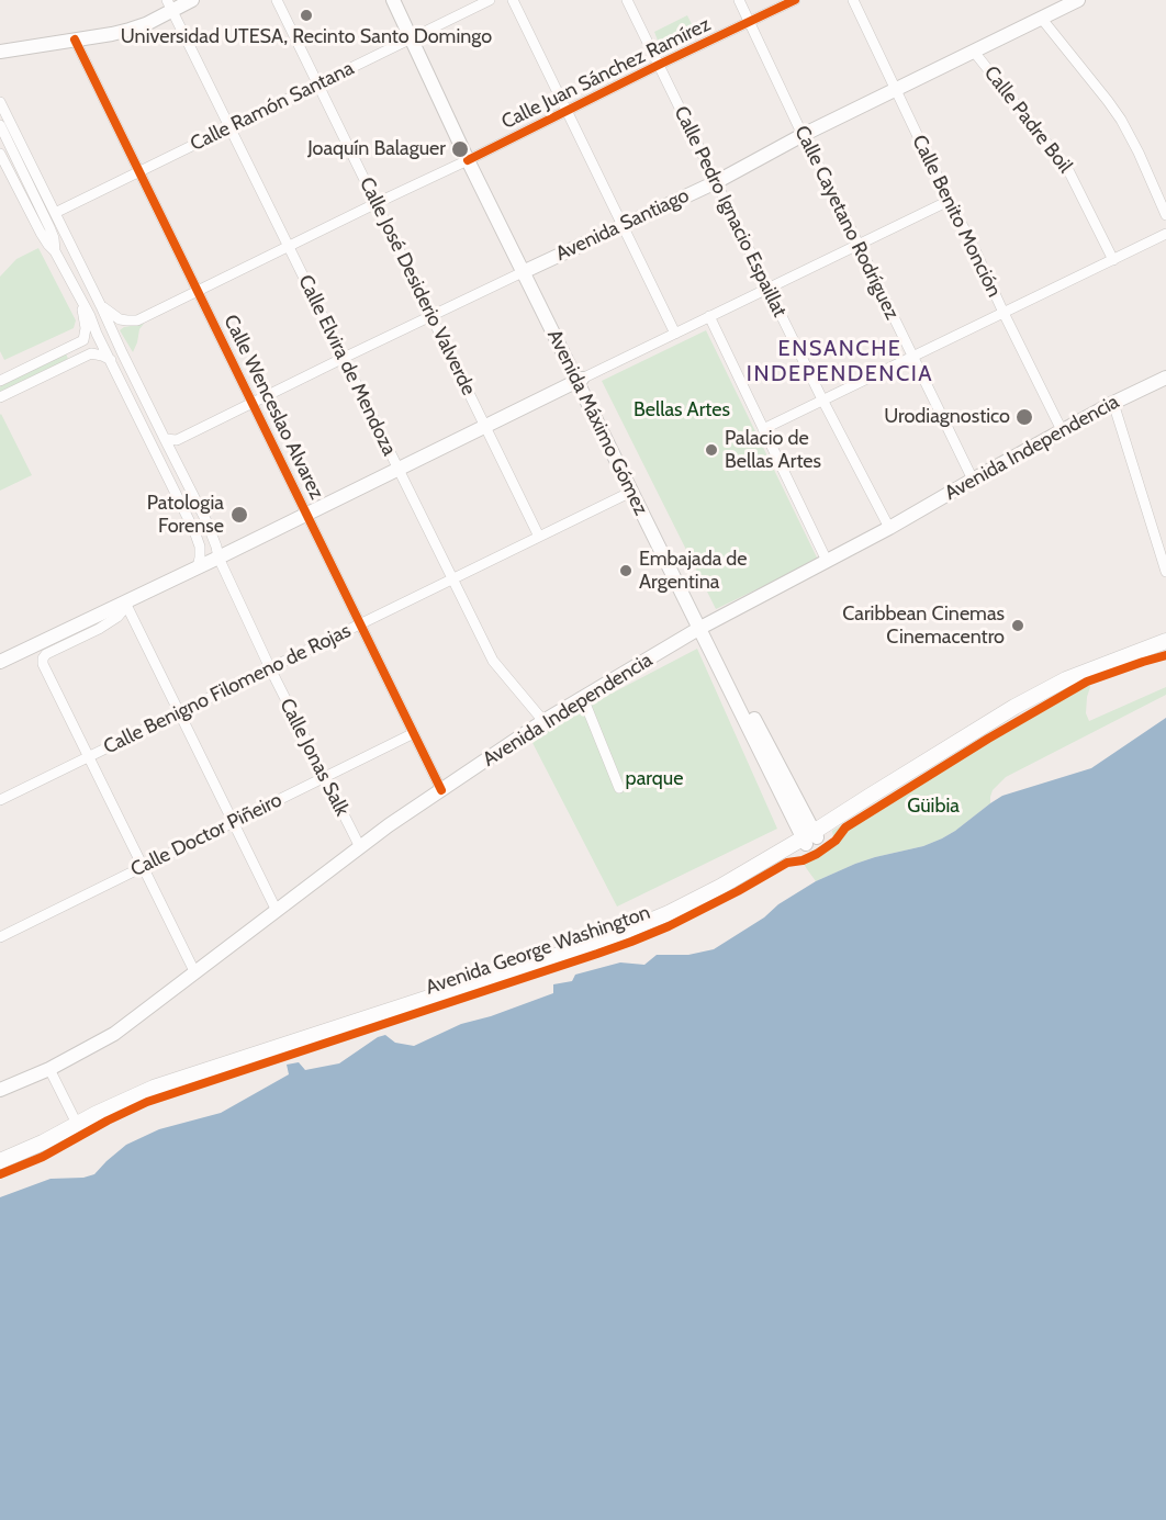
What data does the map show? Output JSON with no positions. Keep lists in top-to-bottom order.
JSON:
{
  "streets": {
    "highway": ["Avenida George Washington"],
    "main road": ["Avenida Santiago", "Avenida Máximo Gómez", "Avenida Independencia"],
    "street": [
      "Calle Juan Sánchez Ramírez",
      "Calle Ramón Santana",
      "Calle Padre Boil",
      "Calle Pedro Ignacio Espaillat",
      "Calle Benito Monción",
      "Calle Cayetano Rodríguez",
      "Calle José Desiderio Valverde",
      "Calle Elvira de Mendoza",
      "Calle Wenceslao Alvarez",
      "Calle Benigno Filomeno de Rojas",
      "Calle Jonas Salk",
      "Calle Doctor Piñeiro"
    ]
  },
  "crossings": [
    ["Calle Juan Sánchez Ramírez", "Calle Pedro Ignacio Espaillat"],
    ["Calle Juan Sánchez Ramírez", "Calle Cayetano Rodríguez"],
    ["Calle Juan Sánchez Ramírez", "Calle José Desiderio Valverde"],
    ["Calle Juan Sánchez Ramírez", "Calle Elvira de Mendoza"],
    ["Calle Juan Sánchez Ramírez", "Calle Wenceslao Alvarez"],
    ["Calle Juan Sánchez Ramírez", "Avenida Máximo Gómez"],
    ["Calle Ramón Santana", "Calle José Desiderio Valverde"],
    ["Calle Ramón Santana", "Calle Elvira de Mendoza"],
    ["Calle Ramón Santana", "Calle Wenceslao Alvarez"],
    ["Calle Ramón Santana", "Avenida Máximo Gómez"],
    ["Calle Padre Boil", "Avenida Santiago"],
    ["Calle Pedro Ignacio Espaillat", "Avenida Santiago"],
    ["Calle Pedro Ignacio Espaillat", "Avenida Independencia"],
    ["Calle Benito Monción", "Avenida Santiago"],
    ["Calle Benito Monción", "Avenida Independencia"],
    ["Calle Cayetano Rodríguez", "Avenida Santiago"],
    ["Calle Cayetano Rodríguez", "Avenida Independencia"],
    ["Avenida Santiago", "Calle José Desiderio Valverde"],
    ["Avenida Santiago", "Calle Elvira de Mendoza"],
    ["Avenida Santiago", "Calle Wenceslao Alvarez"],
    ["Avenida Santiago", "Avenida Máximo Gómez"],
    ["Avenida Santiago", "Calle Jonas Salk"],
    ["Calle José Desiderio Valverde", "Calle Benigno Filomeno de Rojas"],
    ["Calle Elvira de Mendoza", "Avenida Independencia"],
    ["Calle Elvira de Mendoza", "Calle Benigno Filomeno de Rojas"],
    ["Calle Wenceslao Alvarez", "Avenida Independencia"],
    ["Calle Wenceslao Alvarez", "Calle Benigno Filomeno de Rojas"],
    ["Calle Wenceslao Alvarez", "Calle Doctor Piñeiro"],
    ["Avenida Máximo Gómez", "Avenida Independencia"],
    ["Avenida Máximo Gómez", "Calle Benigno Filomeno de Rojas"],
    ["Avenida Máximo Gómez", "Avenida George Washington"],
    ["Avenida Independencia", "Calle Jonas Salk"],
    ["Calle Benigno Filomeno de Rojas", "Calle Jonas Salk"],
    ["Calle Jonas Salk", "Calle Doctor Piñeiro"]
  ],
  "districts": ["ENSANCHE INDEPENDENCIA"],
  "parks": ["Bellas Artes", "parque", "Güibia"],
  "places": [
    "Universidad UTESA, Recinto Santo Domingo",
    "Joaquín Balaguer",
    "Urodiagnostico",
    "Palacio de Bellas Artes",
    "Patologia Forense",
    "Embajada de Argentina",
    "Caribbean Cinemas Cinemacentro"
  ]
}
